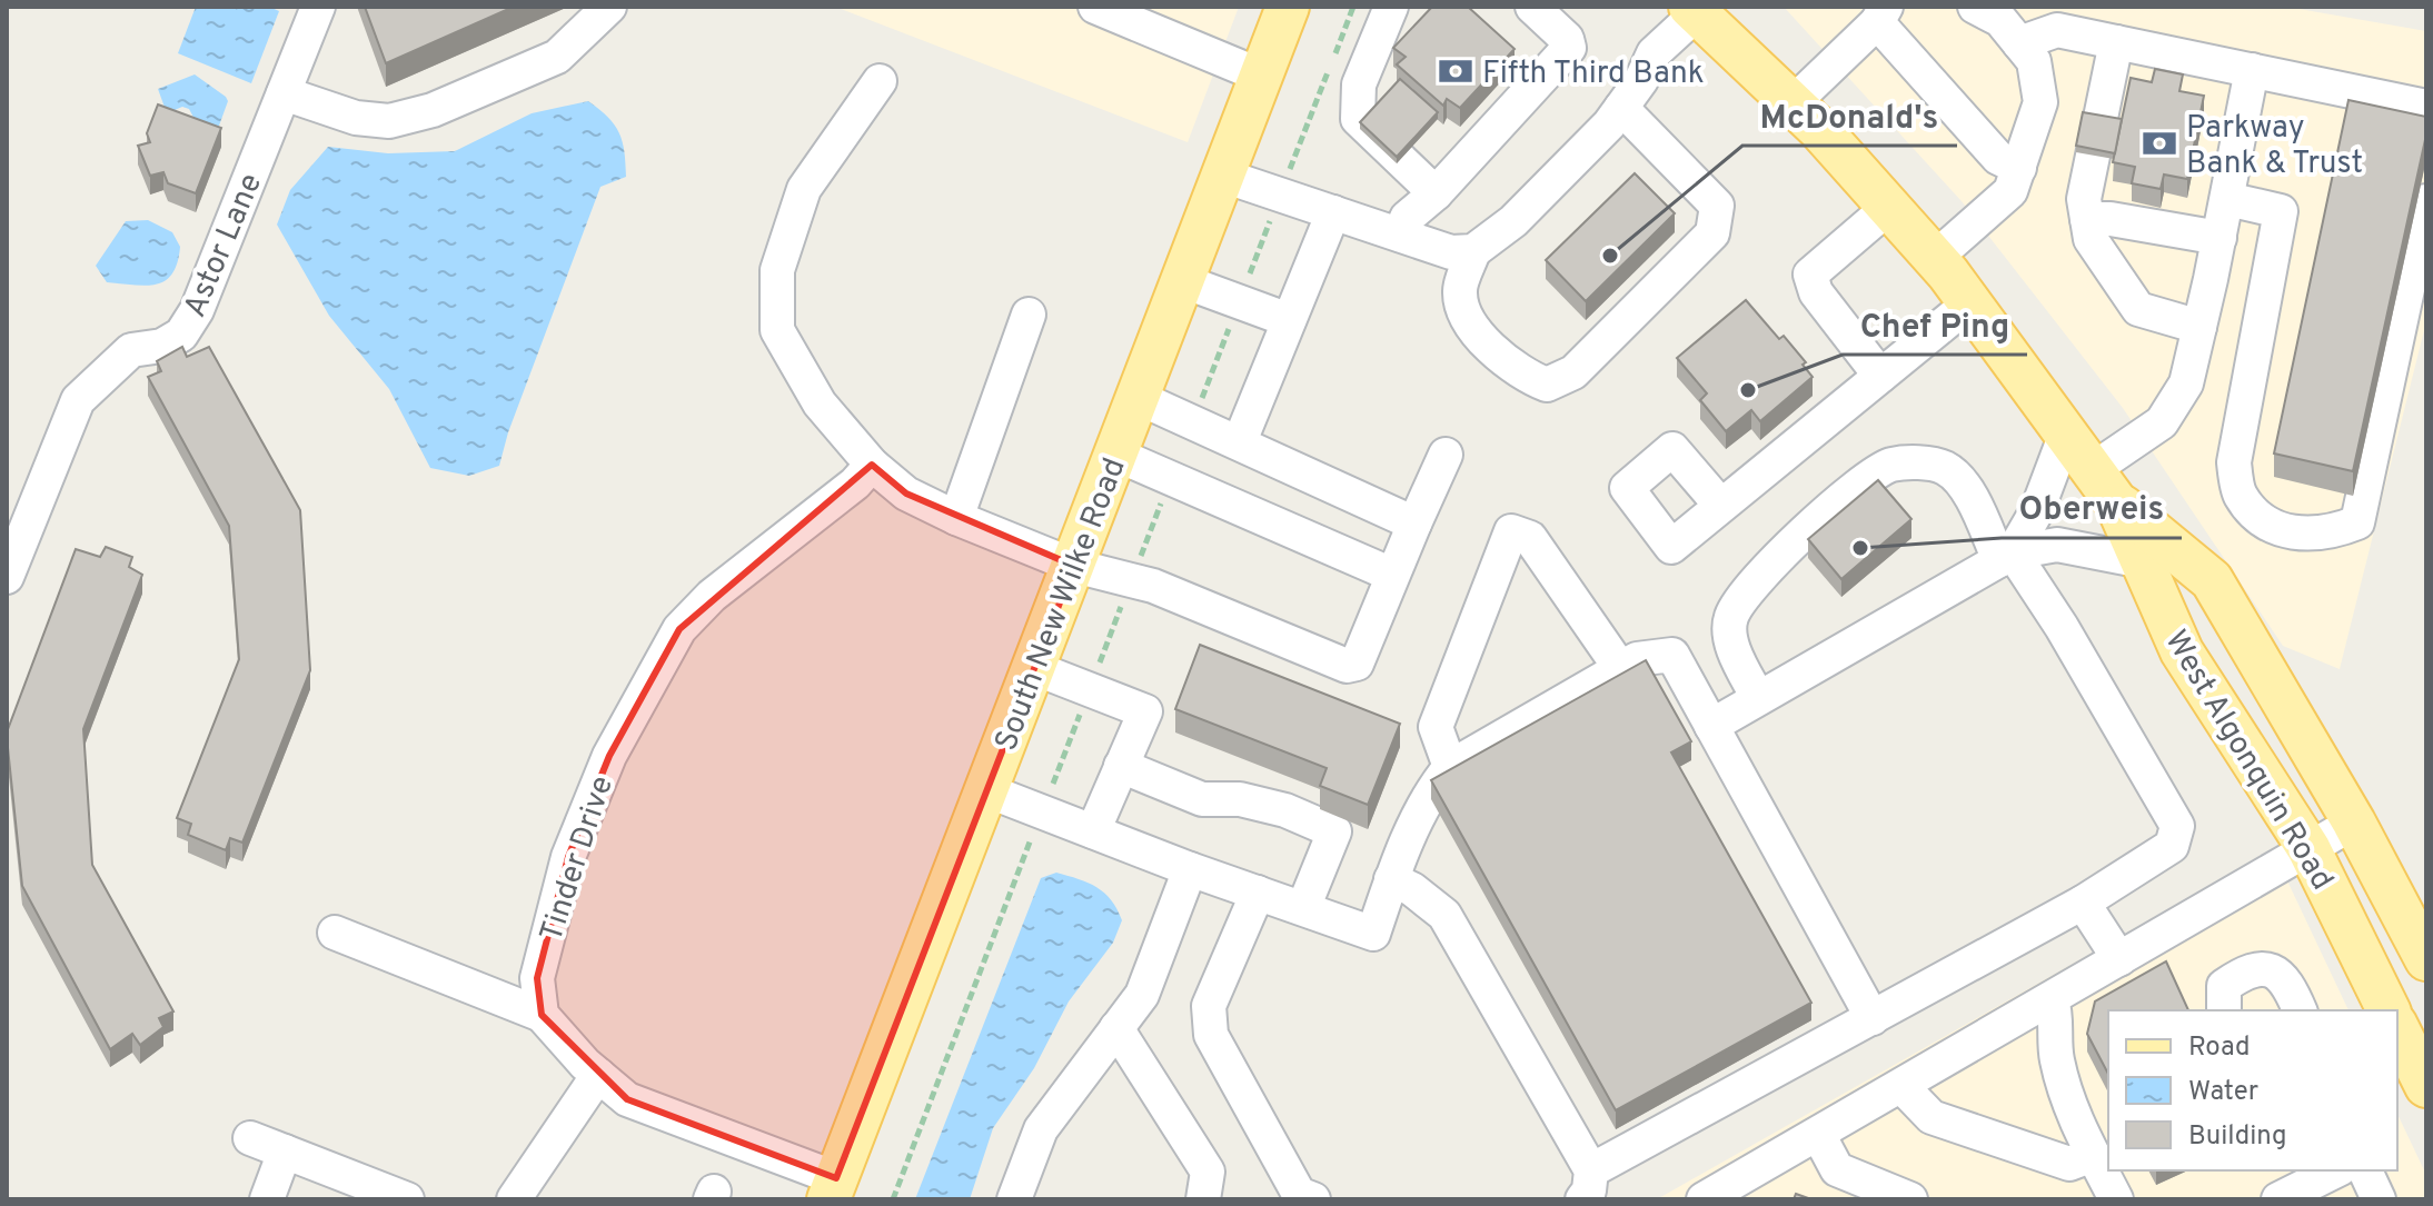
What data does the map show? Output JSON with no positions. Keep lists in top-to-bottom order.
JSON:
{
  "streets": {
    "main road": ["South New Wilke Road", "West Algonquin Road"],
    "street": ["Astor Lane", "Tinder Drive"]
  },
  "places": {
    "bank": ["Fifth Third Bank", "Parkway Bank & Trust"],
    "other": ["McDonald's", "Chef Ping", "Oberweis"]
  },
  "legend": ["Road", "Water", "Building"]
}
